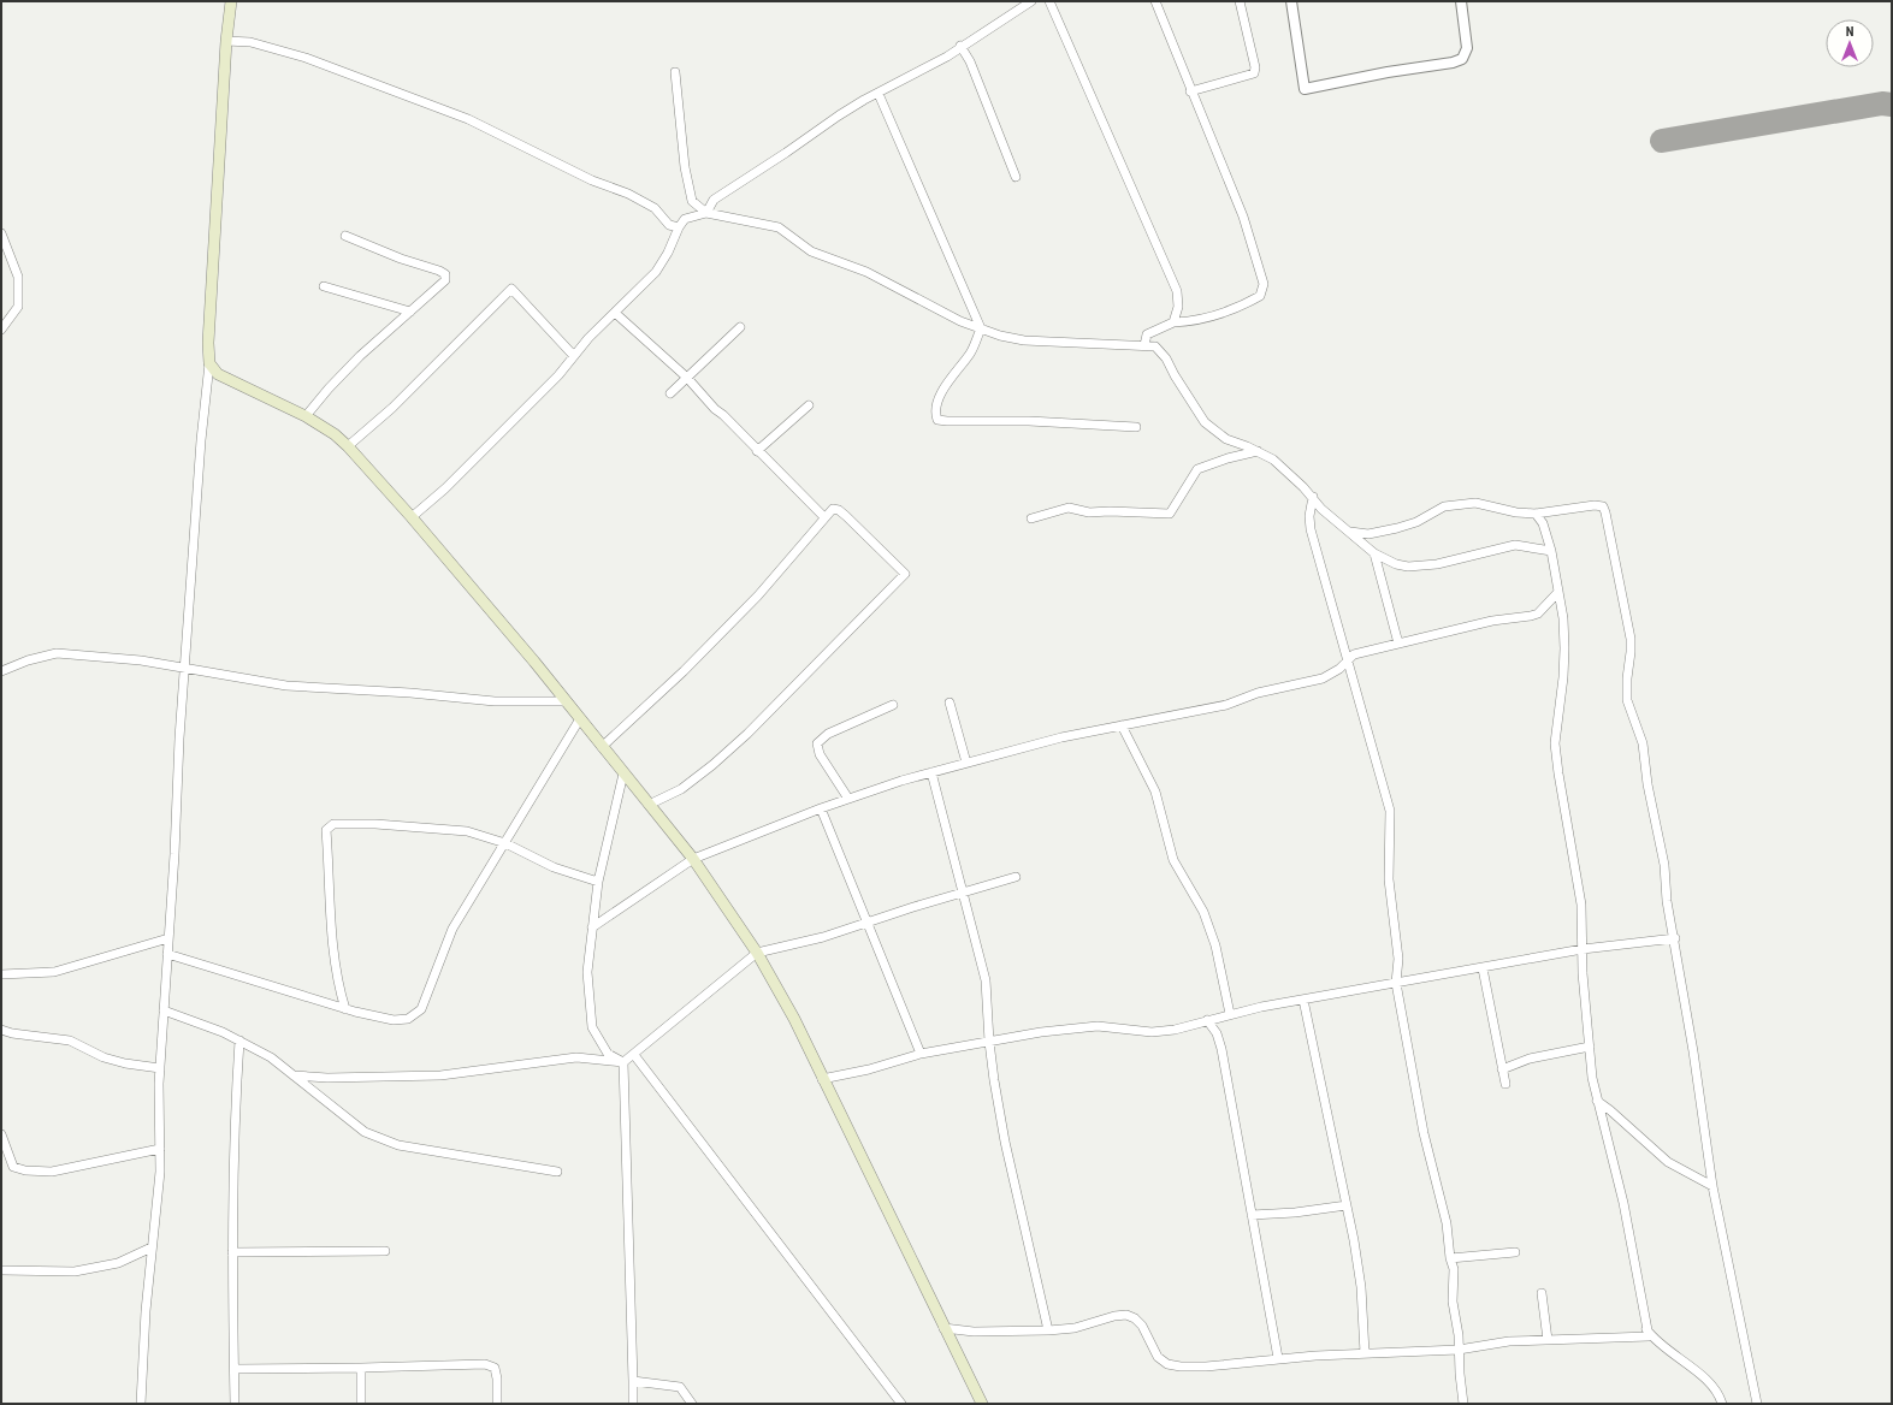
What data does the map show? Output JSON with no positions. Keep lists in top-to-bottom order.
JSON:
{
  "north": "top"
}
